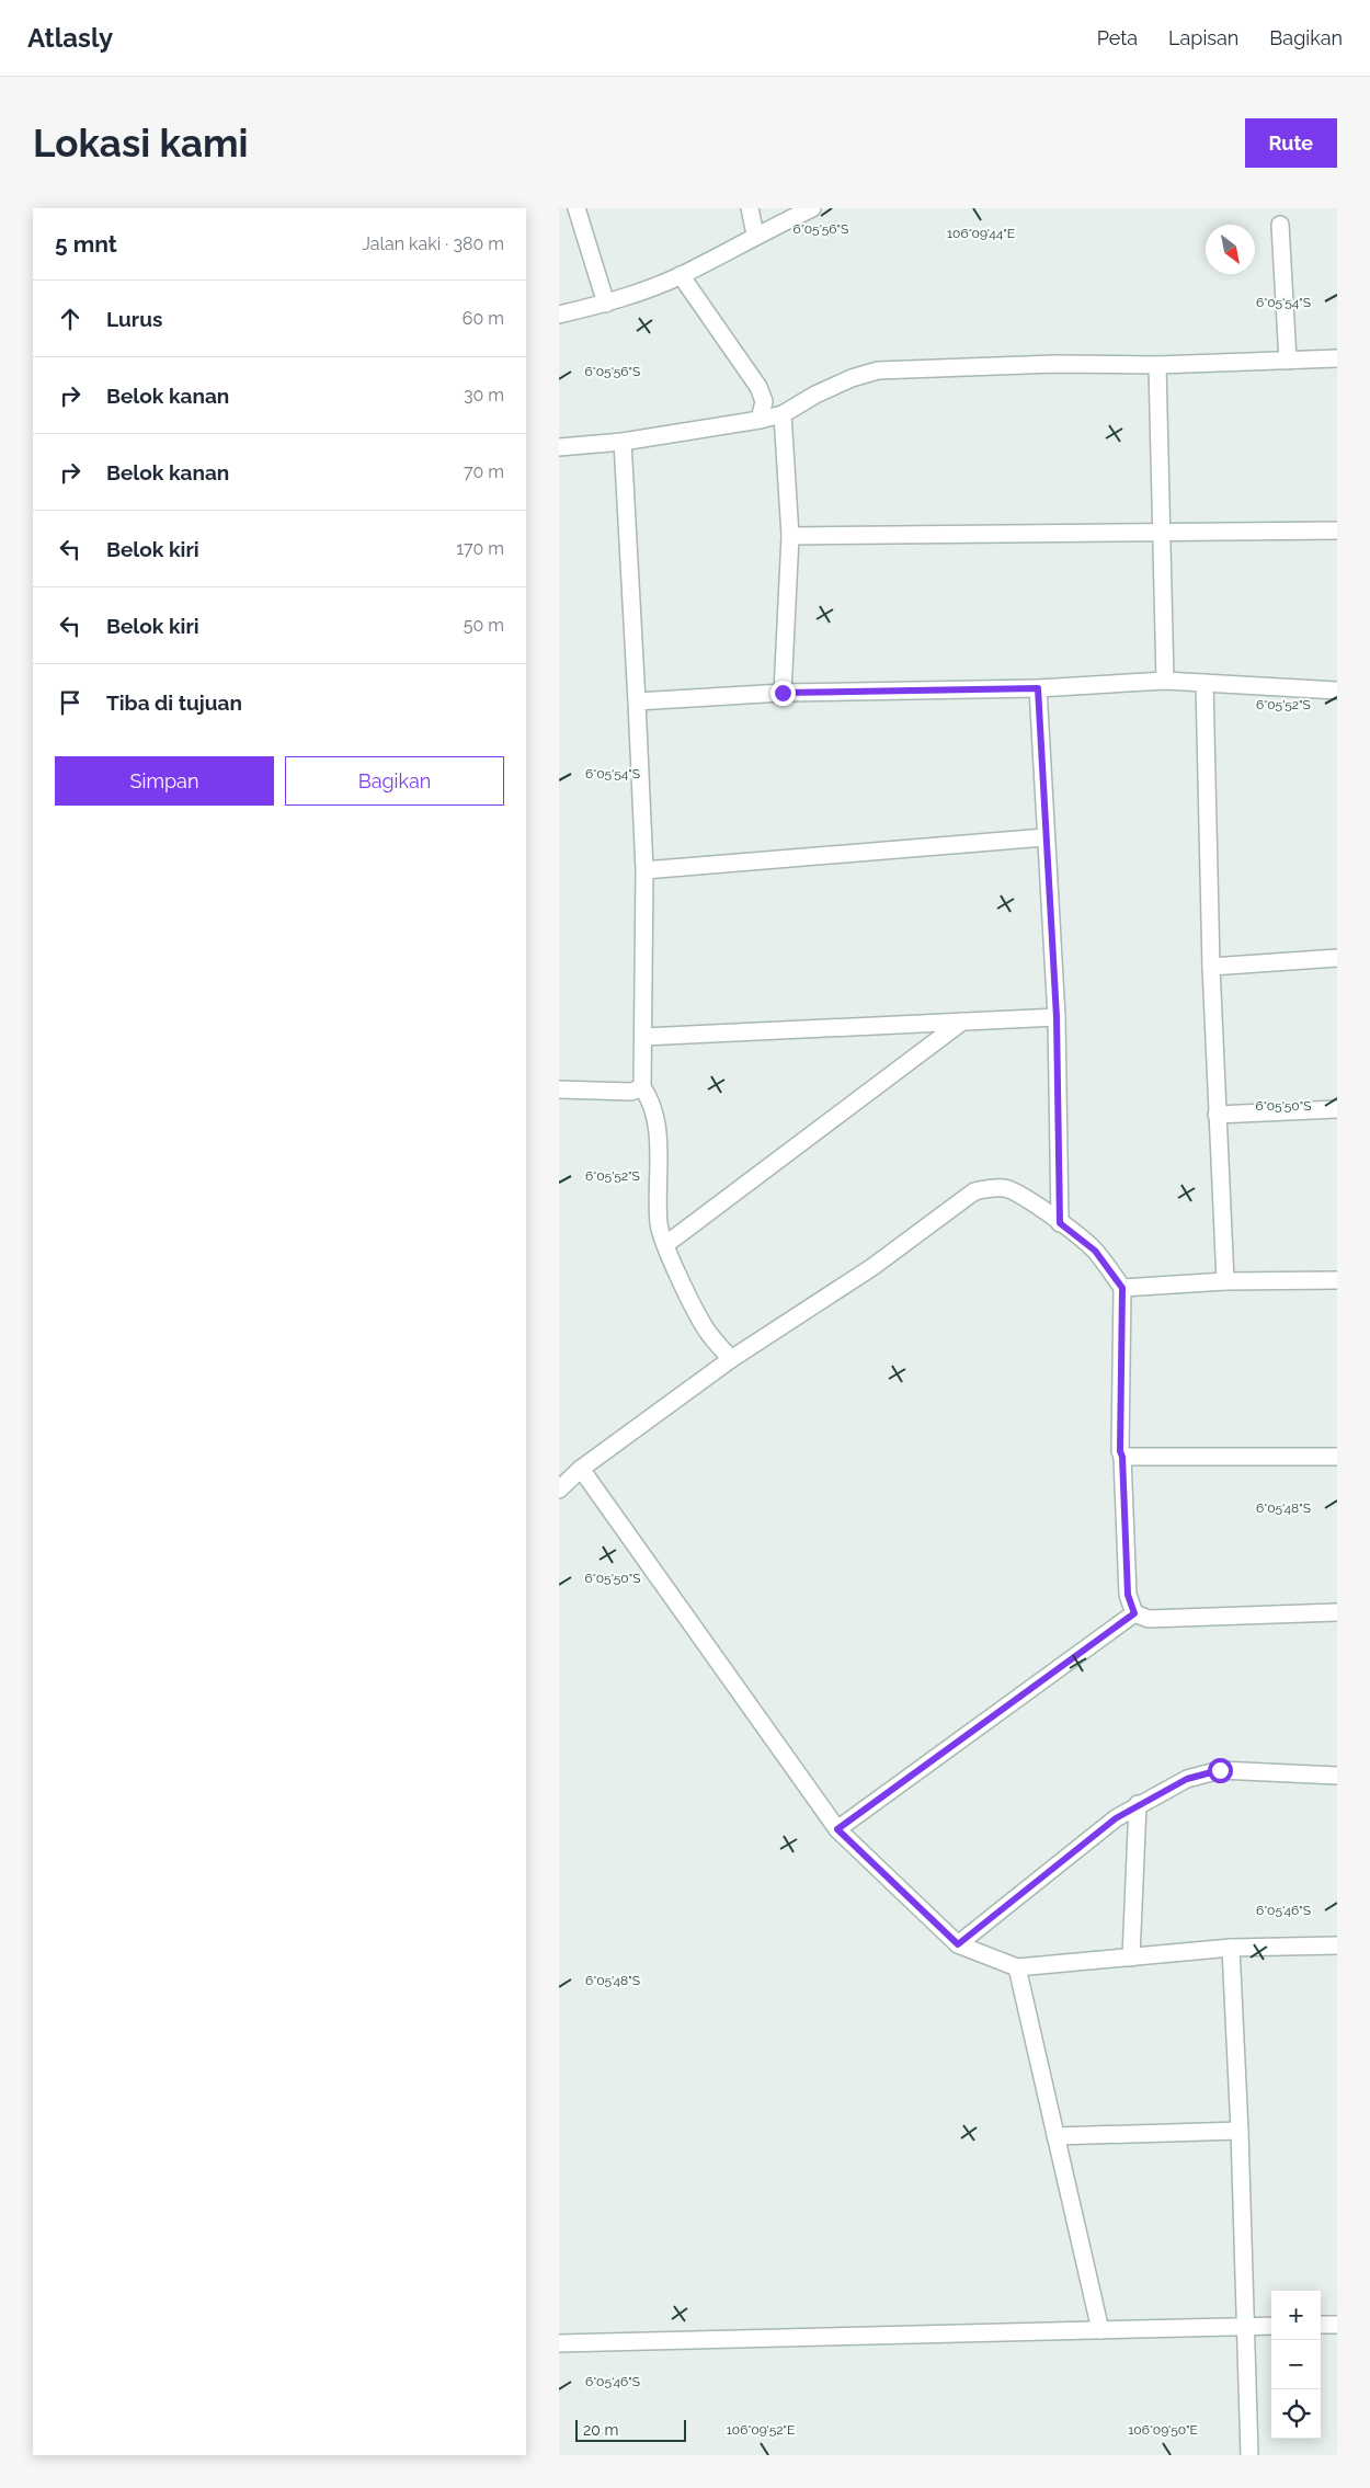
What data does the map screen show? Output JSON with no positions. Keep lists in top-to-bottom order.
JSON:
{
  "scale_bar": "20 m",
  "north": "bottom right",
  "page": {
    "header": "Atlasly",
    "nav": ["Peta", "Lapisan", "Bagikan"],
    "buttons": [
      "Rute",
      ["Simpan", "Bagikan"]
    ],
    "title": "Lokasi kami",
    "heading": ["5 mnt", "Jalan kaki · 380 m"],
    "list": [
      ["Lurus", "60 m"],
      ["Belok kanan", "30 m"],
      ["Belok kanan", "70 m"],
      ["Belok kiri", "170 m"],
      ["Belok kiri", "50 m"],
      "Tiba di tujuan"
    ],
    "map_buttons": ["+", "−"],
    "scale": "20 m"
  },
  "coordinates": [
    "6°05'56\"S",
    "106°09'44\"E",
    "6°05'54\"S",
    "6°05'52\"S",
    "6°05'50\"S",
    "6°05'48\"S",
    "6°05'46\"S",
    "106°09'52\"E",
    "106°09'50\"E"
  ]
}
